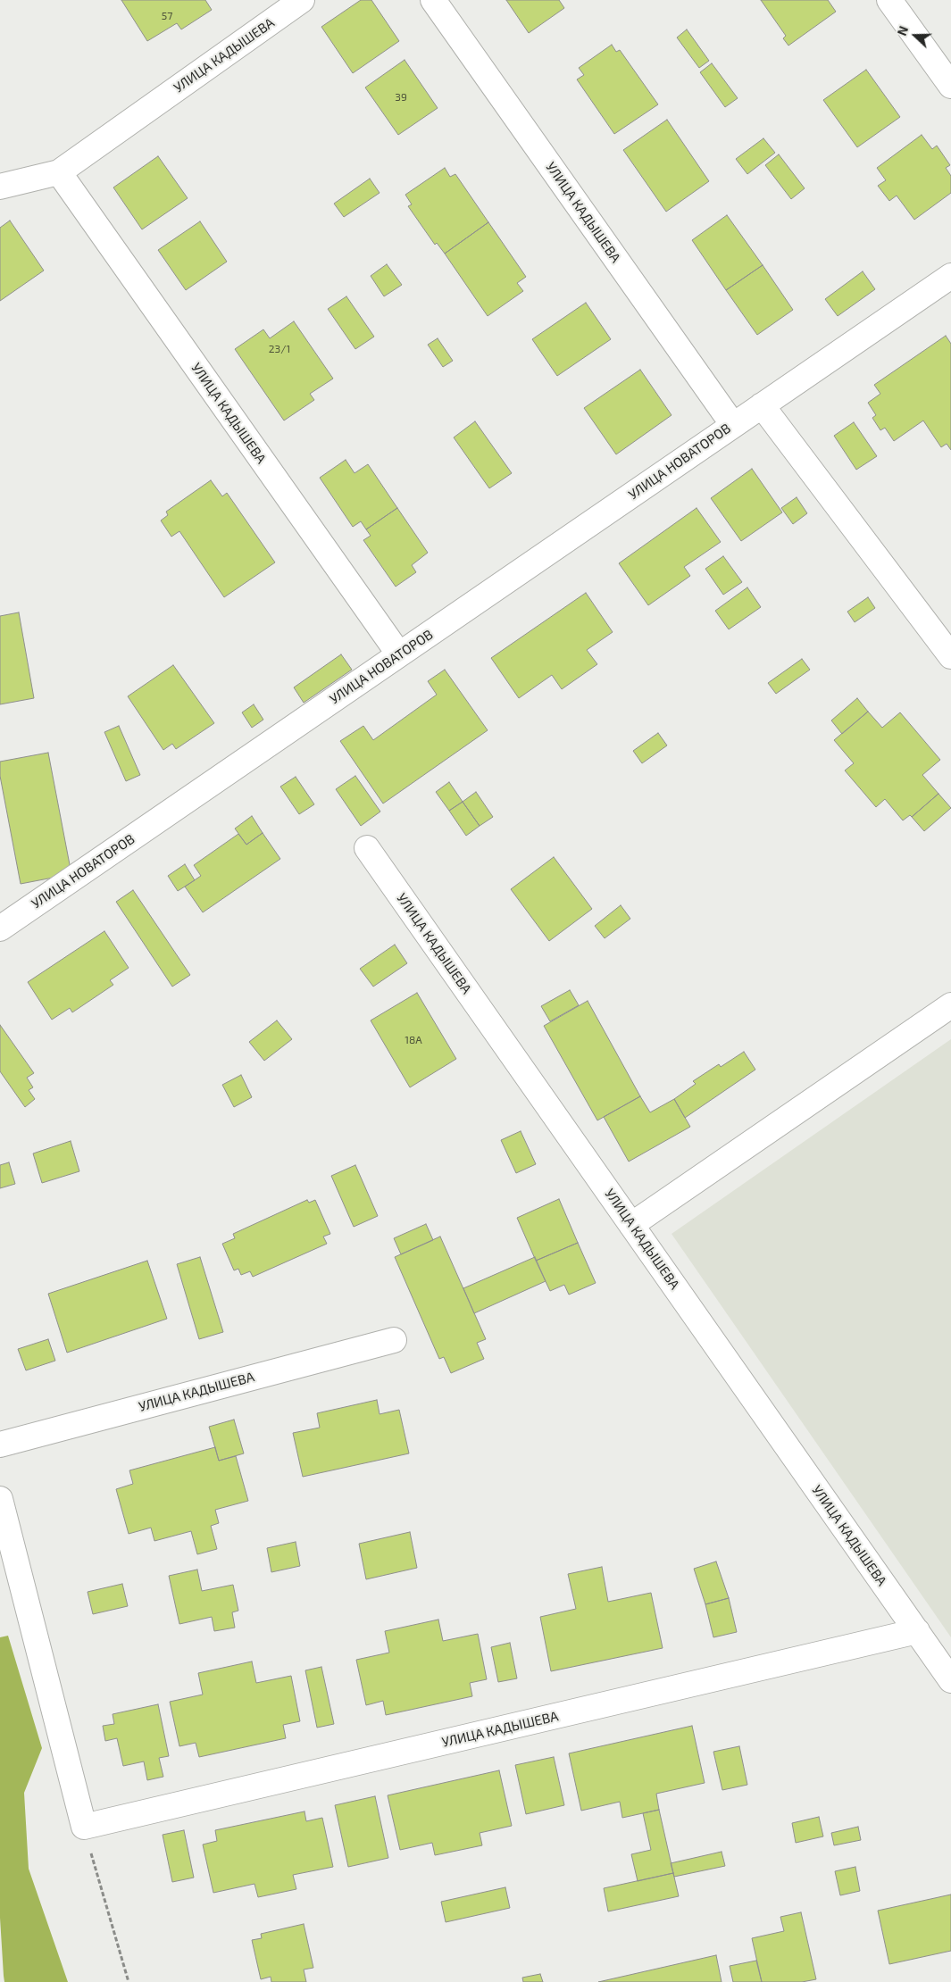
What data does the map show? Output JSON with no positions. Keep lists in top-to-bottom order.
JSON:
{
  "streets": {
    "street": ["УЛИЦА КАДЫШЕВА", "УЛИЦА НОВАТОРОВ"]
  },
  "crossings": [
    ["УЛИЦА КАДЫШЕВА", "УЛИЦА НОВАТОРОВ"]
  ],
  "house_numbers": [
    "57",
    "39",
    "23/1",
    "18А"
  ],
  "north": "left"
}
